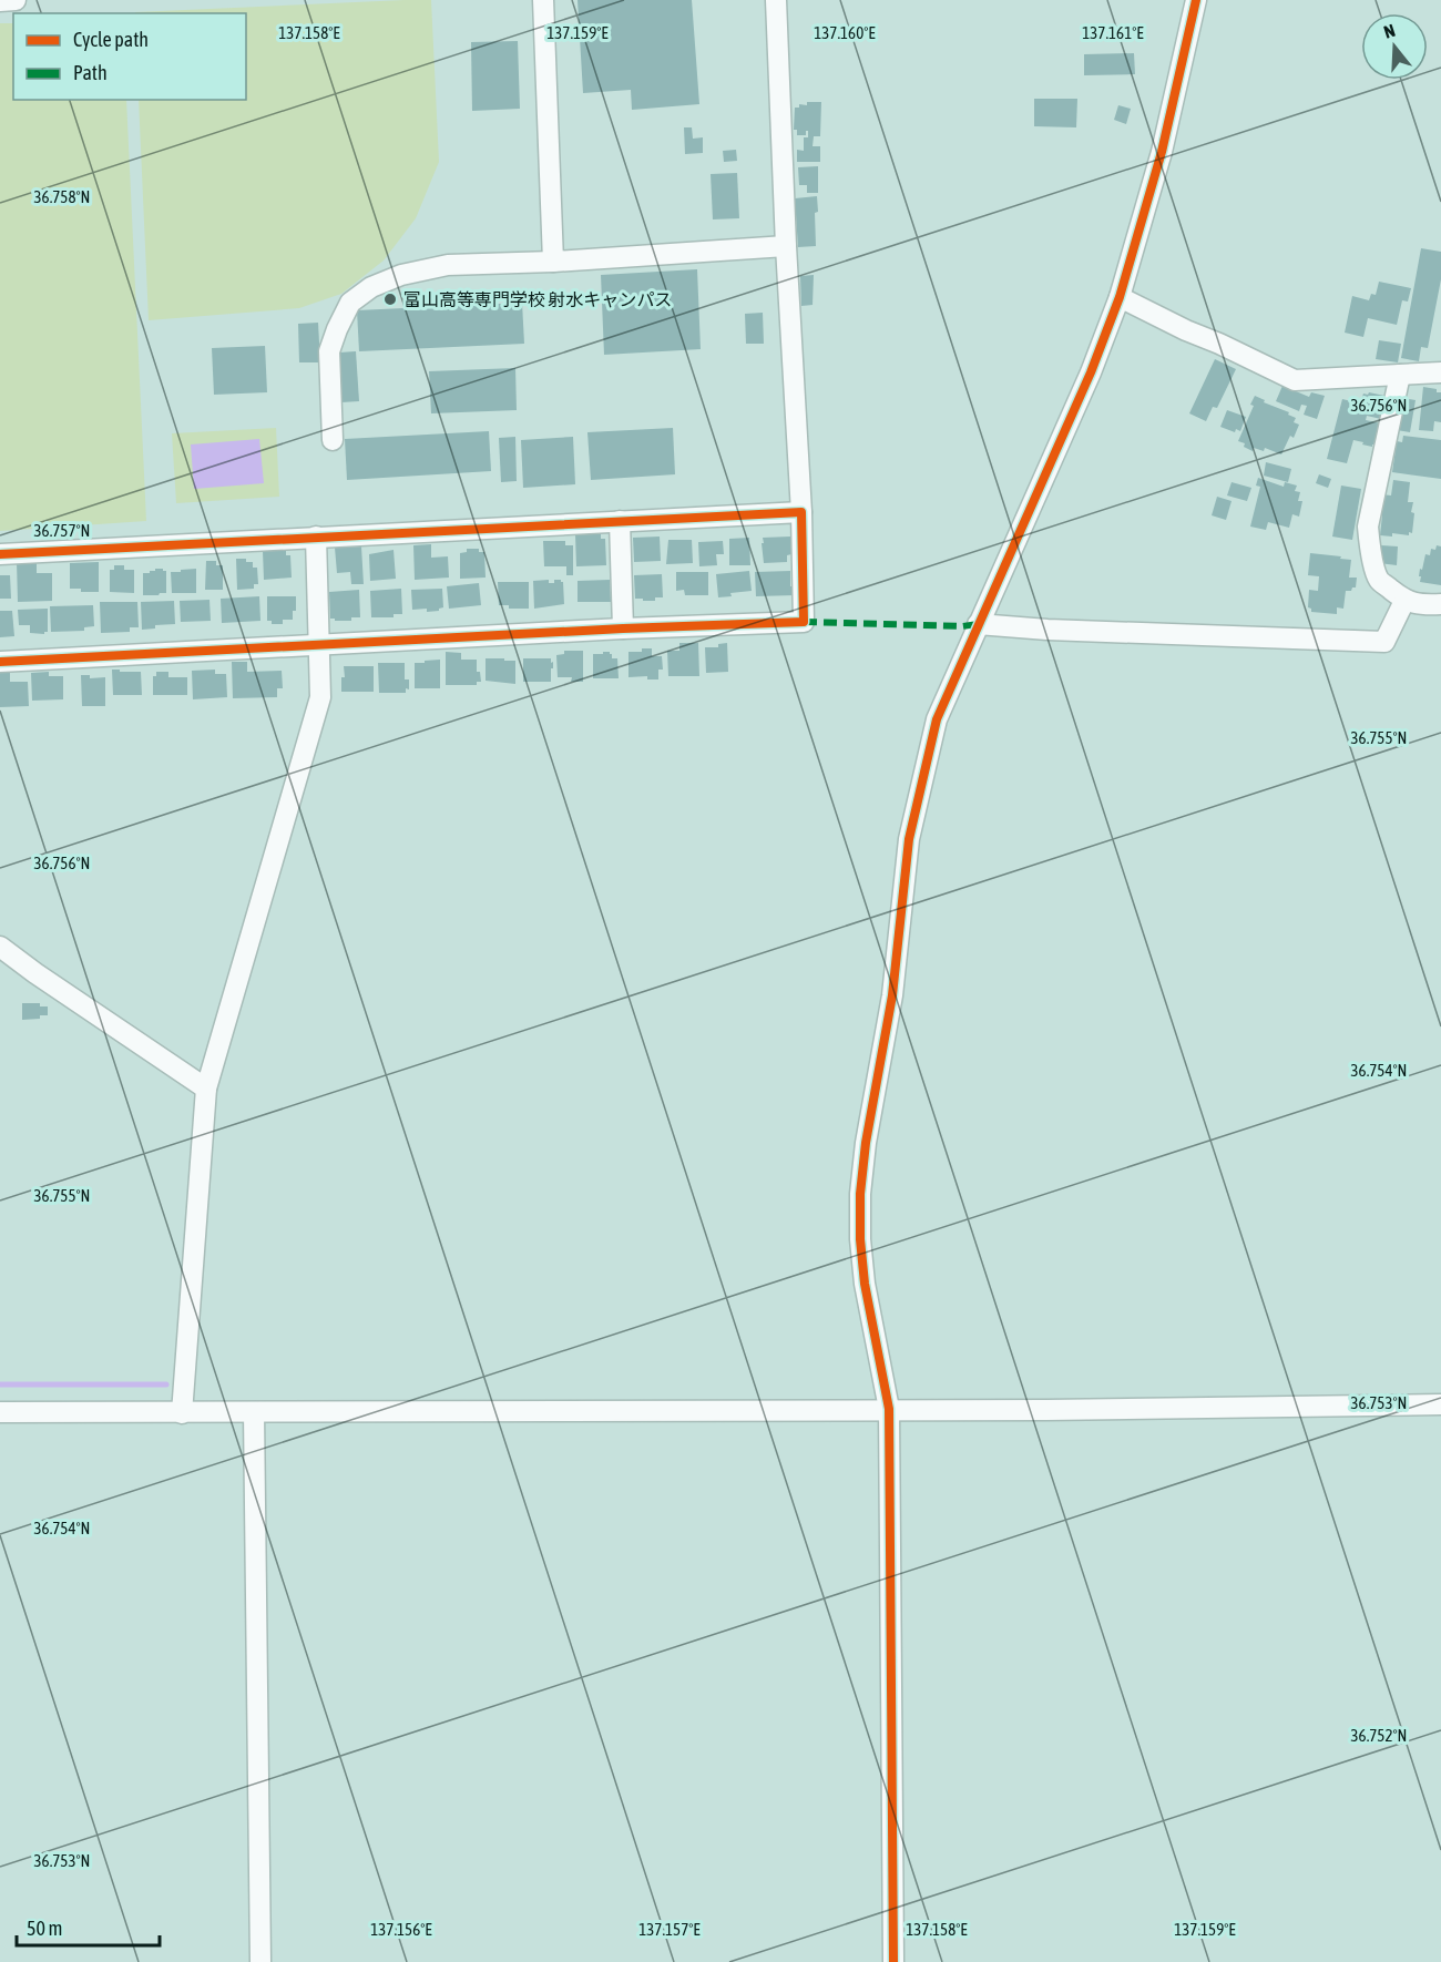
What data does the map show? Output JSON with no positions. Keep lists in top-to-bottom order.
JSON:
{
  "places": ["富山高等専門学校 射水キャンパス"],
  "legend": ["Cycle path", "Path"],
  "scale_bar": "50 m",
  "north": "top",
  "coordinates": [
    "137.158°E",
    "137.159°E",
    "137.160°E",
    "137.161°E",
    "36.758°N",
    "36.756°N",
    "36.757°N",
    "36.755°N",
    "36.754°N",
    "36.753°N",
    "36.752°N",
    "137.156°E",
    "137.157°E"
  ]
}
